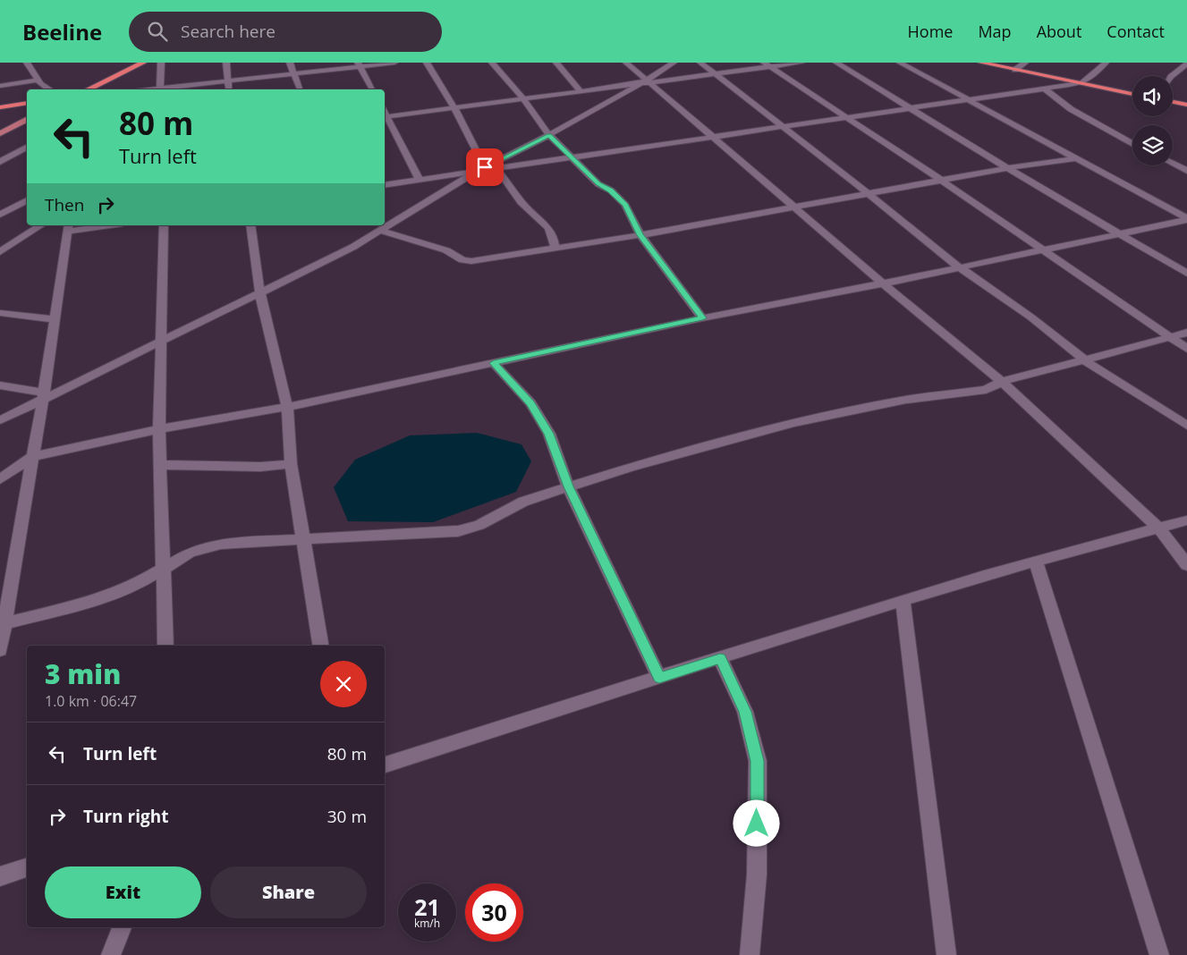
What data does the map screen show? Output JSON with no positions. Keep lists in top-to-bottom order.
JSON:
{
  "page": {
    "header": "Beeline",
    "search": "Search here",
    "nav": [
      "Home",
      "Map",
      "About",
      "Contact"
    ],
    "turn": ["80 m", "Turn left"],
    "then": "Then",
    "heading": ["3 min", "1.0 km · 06:47"],
    "list": [
      {
        "name": "Turn left",
        "value": "80 m"
      },
      {
        "name": "Turn right",
        "value": "30 m"
      }
    ],
    "buttons": ["Exit", "Share"],
    "speed": "21 km/h",
    "limit": "30"
  }
}
